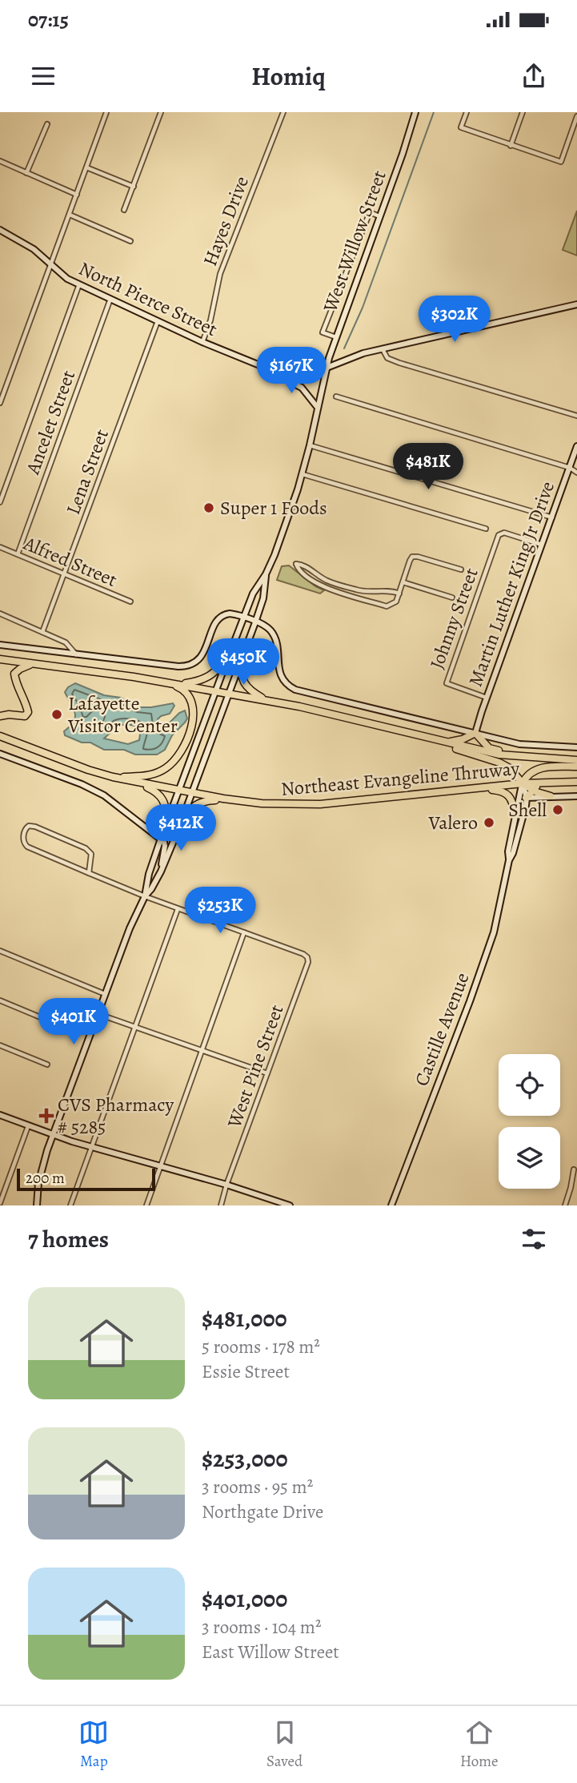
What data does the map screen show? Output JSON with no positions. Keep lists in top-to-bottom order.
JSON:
{
  "streets": {
    "highway": ["Northeast Evangeline Thruway"],
    "street": [
      "Hayes Drive",
      "West Willow Street",
      "North Pierce Street",
      "Ancelet Street",
      "Lena Street",
      "Alfred Street",
      "Martin Luther King Jr Drive",
      "Johnny Street",
      "Castille Avenue",
      "West Pine Street"
    ]
  },
  "crossings": [
    ["Hayes Drive", "North Pierce Street"],
    ["West Willow Street", "North Pierce Street"],
    ["West Willow Street", "Northeast Evangeline Thruway"],
    ["North Pierce Street", "Ancelet Street"],
    ["North Pierce Street", "Lena Street"],
    ["Ancelet Street", "Alfred Street"],
    ["Lena Street", "Alfred Street"],
    ["Martin Luther King Jr Drive", "Johnny Street"],
    ["Northeast Evangeline Thruway", "Castille Avenue"]
  ],
  "places": {
    "other": [
      "Super 1 Foods",
      "Lafayette Visitor Center",
      "Shell",
      "Valero"
    ],
    "health": ["CVS Pharmacy # 5285"]
  },
  "scale_bar": "200 m",
  "page": {
    "status": "07:15",
    "header": "Homiq",
    "price": [
      "$302K",
      "$167K",
      "$481K",
      "$450K",
      "$412K",
      "$253K",
      "$401K"
    ],
    "scale": "200 m",
    "heading": "7 homes",
    "list": [
      {
        "name": "$481,000",
        "note": "5 rooms · 178 m² · Essie Street"
      },
      {
        "name": "$253,000",
        "note": "3 rooms · 95 m² · Northgate Drive"
      },
      {
        "name": "$401,000",
        "note": "3 rooms · 104 m² · East Willow Street"
      }
    ],
    "tabs": ["Map", "Saved", "Home"]
  }
}
